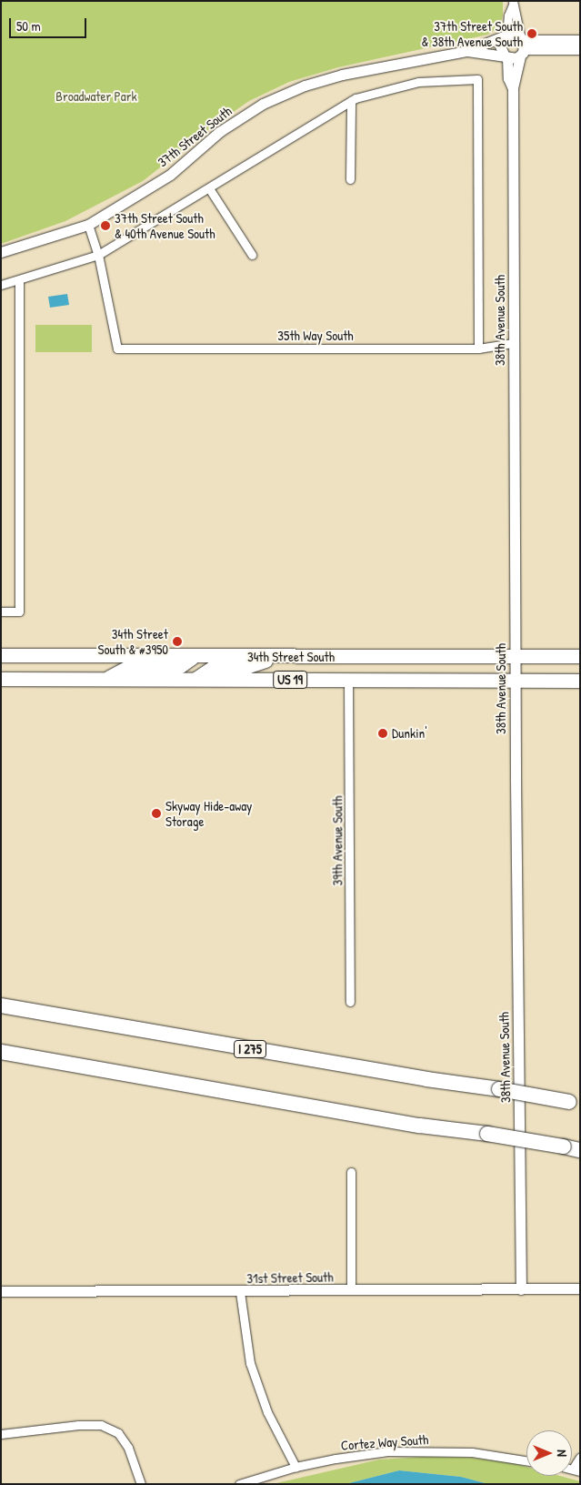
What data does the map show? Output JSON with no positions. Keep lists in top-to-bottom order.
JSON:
{
  "streets": {
    "highway": ["34th Street South", "US 19", "I 275"],
    "street": [
      "37th Street South",
      "38th Avenue South",
      "35th Way South",
      "39th Avenue South",
      "31st Street South",
      "Cortez Way South"
    ]
  },
  "crossings": [
    ["37th Street South", "38th Avenue South"],
    ["38th Avenue South", "35th Way South"],
    ["38th Avenue South", "34th Street South"],
    ["38th Avenue South", "31st Street South"],
    ["34th Street South", "39th Avenue South"]
  ],
  "parks": ["Broadwater Park"],
  "places": [
    "37th Street South & 38th Avenue South",
    "37th Street South & 40th Avenue South",
    "34th Street South & #3950",
    "Dunkin'",
    "Skyway Hide-away Storage"
  ],
  "scale_bar": "50 m",
  "north": "right"
}
